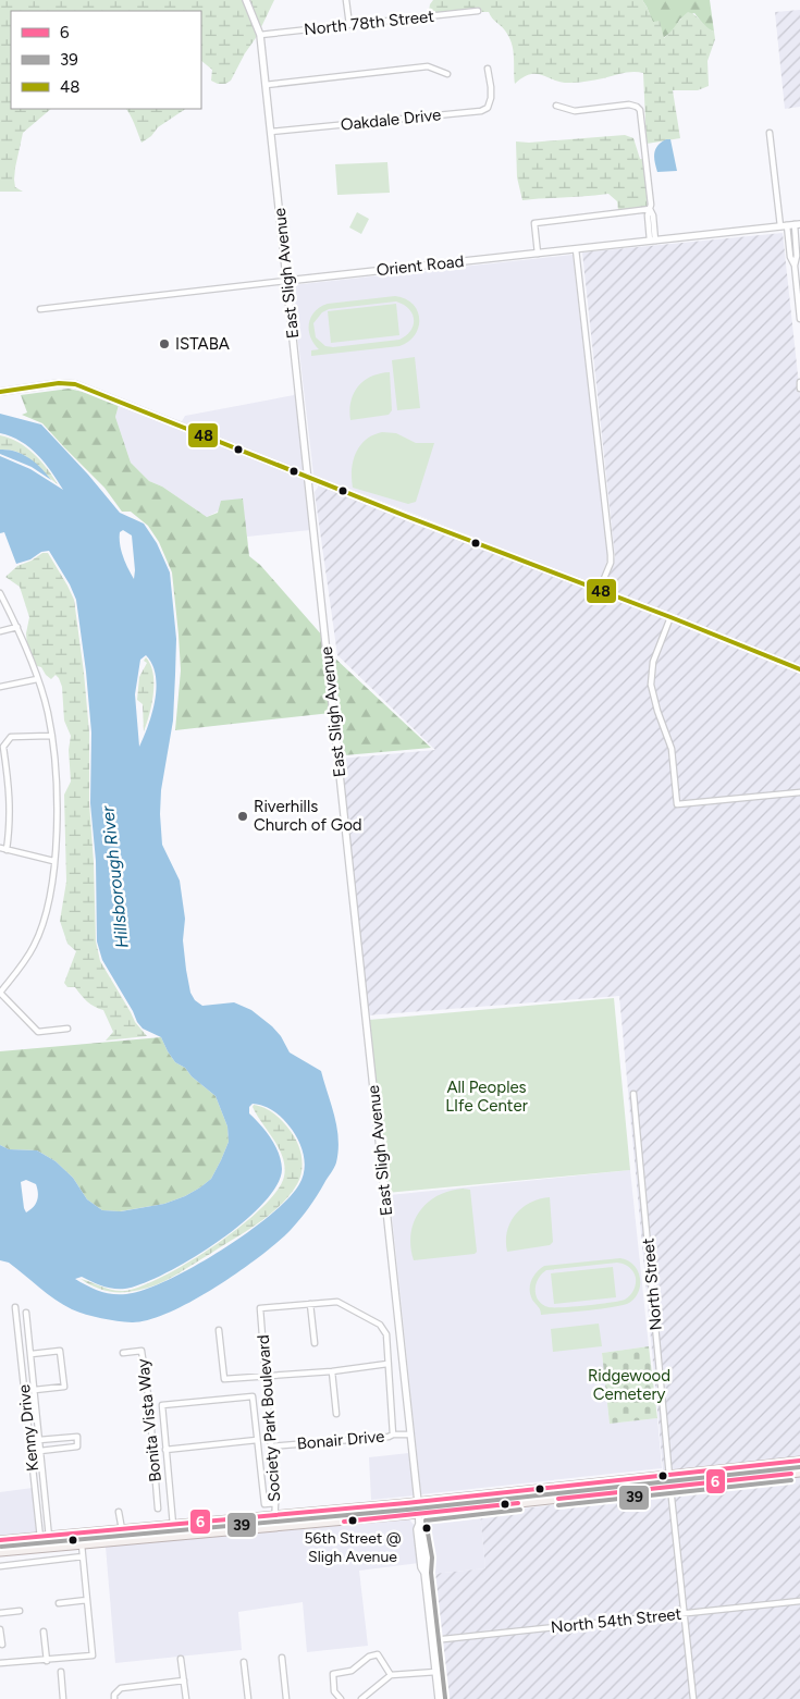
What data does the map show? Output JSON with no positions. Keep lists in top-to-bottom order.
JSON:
{
  "streets": {
    "street": [
      "North 78th Street",
      "Oakdale Drive",
      "Orient Road",
      "East Sligh Avenue",
      "North Street",
      "Society Park Boulevard",
      "Bonita Vista Way",
      "Kenny Drive",
      "Bonair Drive",
      "North 54th Street"
    ]
  },
  "crossings": [
    ["North 78th Street", "East Sligh Avenue"],
    ["Oakdale Drive", "East Sligh Avenue"],
    ["Orient Road", "East Sligh Avenue"],
    ["East Sligh Avenue", "Bonair Drive"],
    ["East Sligh Avenue", "North 54th Street"],
    ["North Street", "North 54th Street"],
    ["Society Park Boulevard", "Bonair Drive"]
  ],
  "water": ["Hillsborough River"],
  "parks": ["All Peoples LIfe Center", "Ridgewood Cemetery"],
  "places": ["ISTABA", "Riverhills Church of God", "56th Street @ Sligh Avenue"],
  "lines": ["transit line 48", "transit line 6", "transit line 39"],
  "legend": ["6", "39", "48"]
}
